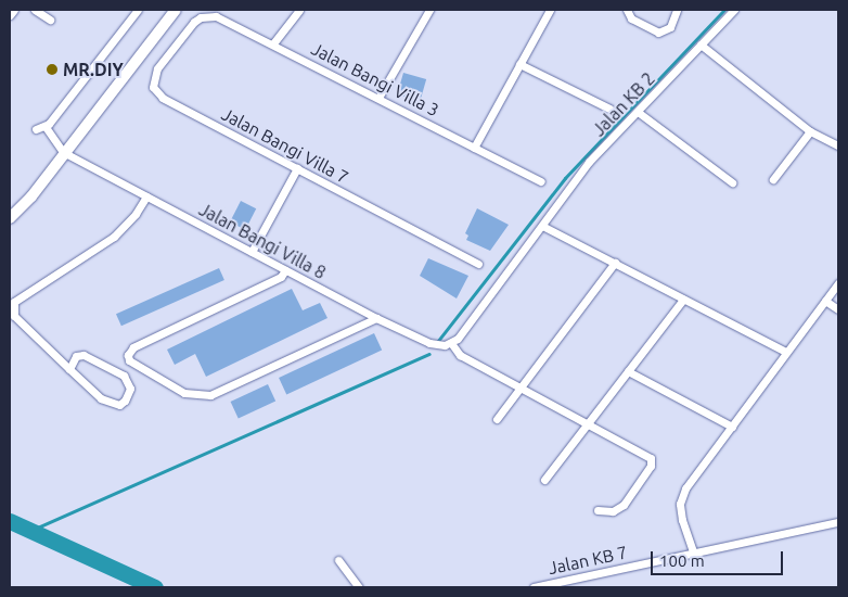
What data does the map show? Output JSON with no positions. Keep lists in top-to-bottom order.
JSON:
{
  "streets": {
    "street": [
      "Jalan Bangi Villa 3",
      "Jalan KB 2",
      "Jalan Bangi Villa 7",
      "Jalan Bangi Villa 8",
      "Jalan KB 7"
    ]
  },
  "crossings": [
    ["Jalan Bangi Villa 3", "Jalan Bangi Villa 7"],
    ["Jalan KB 2", "Jalan Bangi Villa 8"]
  ],
  "places": ["MR.DIY"],
  "scale_bar": "100 m"
}
